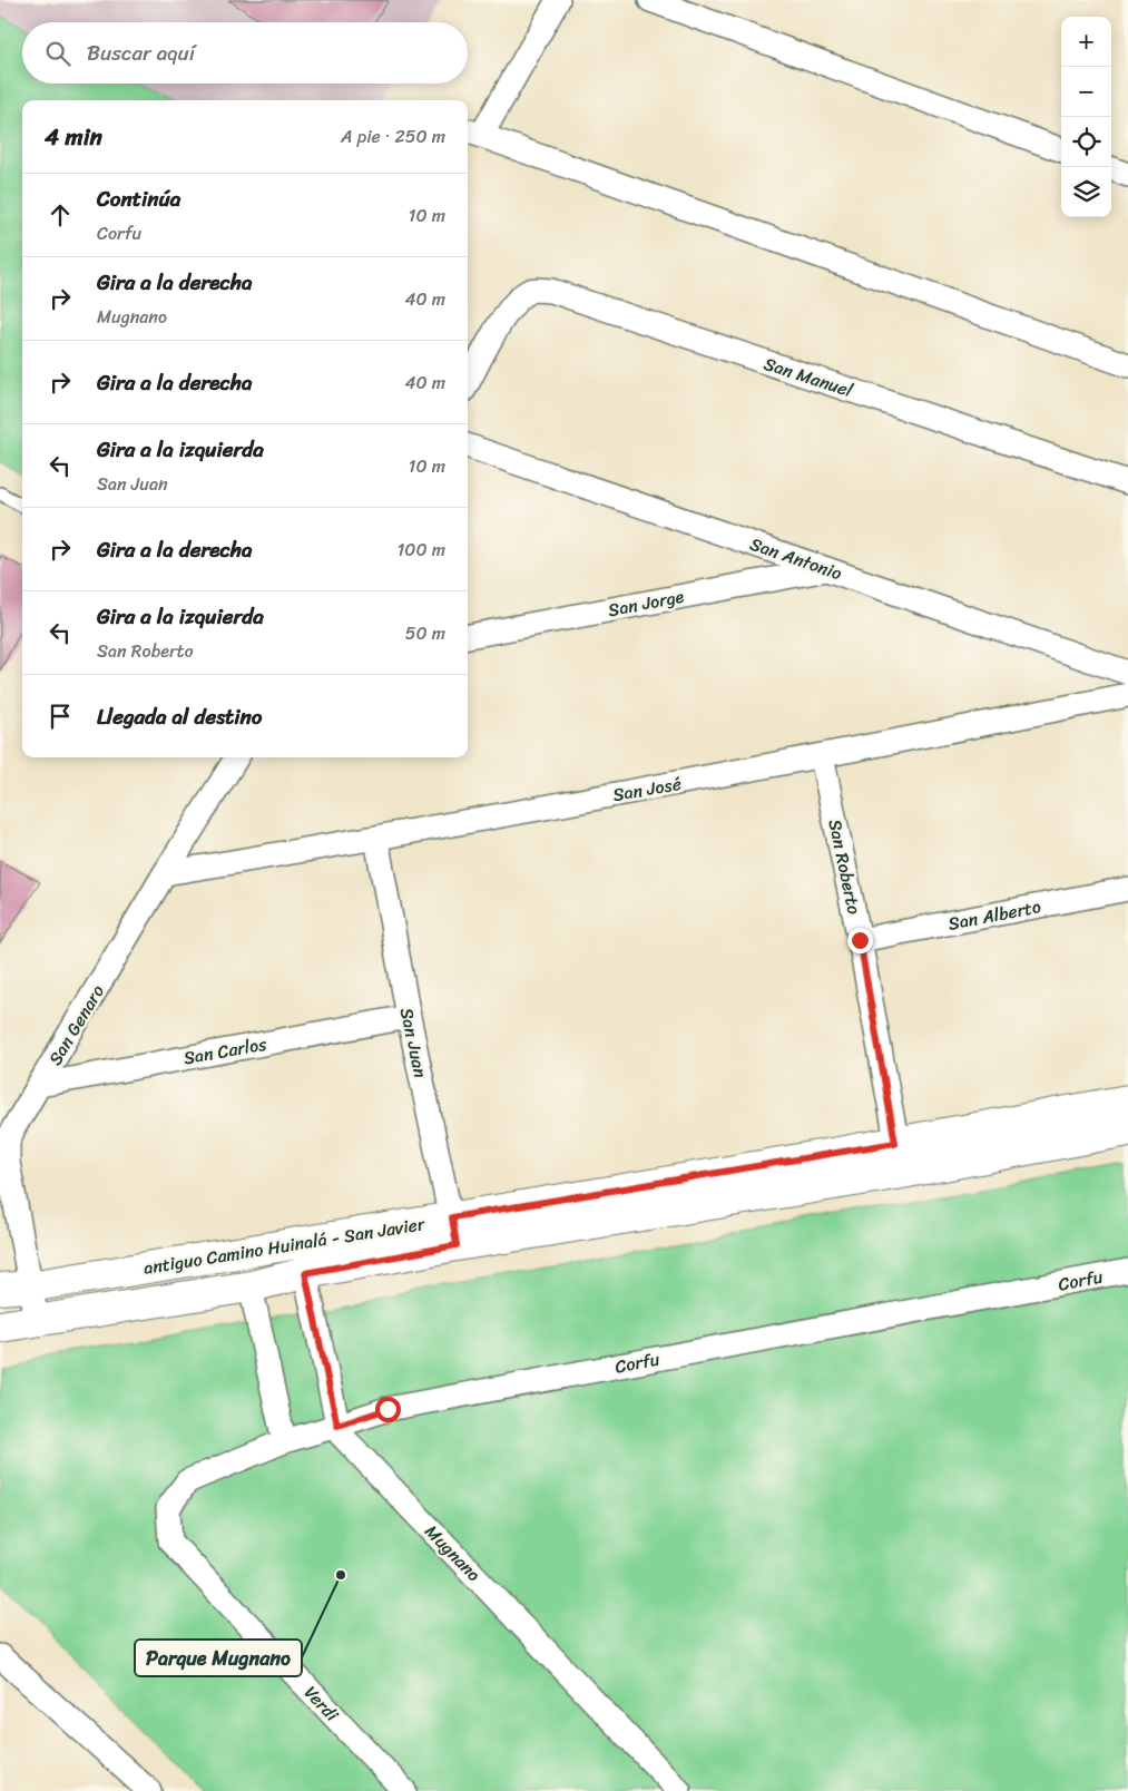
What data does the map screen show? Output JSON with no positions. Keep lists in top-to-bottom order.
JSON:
{
  "streets": {
    "main road": ["antiguo Camino Huinalá - San Javier"],
    "street": [
      "San Manuel",
      "San Antonio",
      "San Jorge",
      "San José",
      "San Roberto",
      "San Alberto",
      "San Genaro",
      "San Juan",
      "San Carlos",
      "Corfu",
      "Mugnano",
      "Verdi"
    ]
  },
  "crossings": [
    ["San Antonio", "San Jorge"],
    ["San José", "San Roberto"],
    ["San José", "San Genaro"],
    ["San José", "San Juan"],
    ["San Roberto", "San Alberto"],
    ["San Roberto", "antiguo Camino Huinalá - San Javier"],
    ["San Genaro", "San Carlos"],
    ["San Genaro", "antiguo Camino Huinalá - San Javier"],
    ["San Juan", "San Carlos"],
    ["San Juan", "antiguo Camino Huinalá - San Javier"],
    ["Corfu", "Mugnano"],
    ["Corfu", "Verdi"]
  ],
  "places": ["Parque Mugnano"],
  "page": {
    "map_buttons": ["+", "−"],
    "search": "Buscar aquí",
    "heading": ["4 min", "A pie · 250 m"],
    "list": [
      ["Continúa", "Corfu", "10 m"],
      ["Gira a la derecha", "Mugnano", "40 m"],
      ["Gira a la derecha", "40 m"],
      ["Gira a la izquierda", "San Juan", "10 m"],
      ["Gira a la derecha", "100 m"],
      ["Gira a la izquierda", "San Roberto", "50 m"],
      "Llegada al destino"
    ]
  }
}
